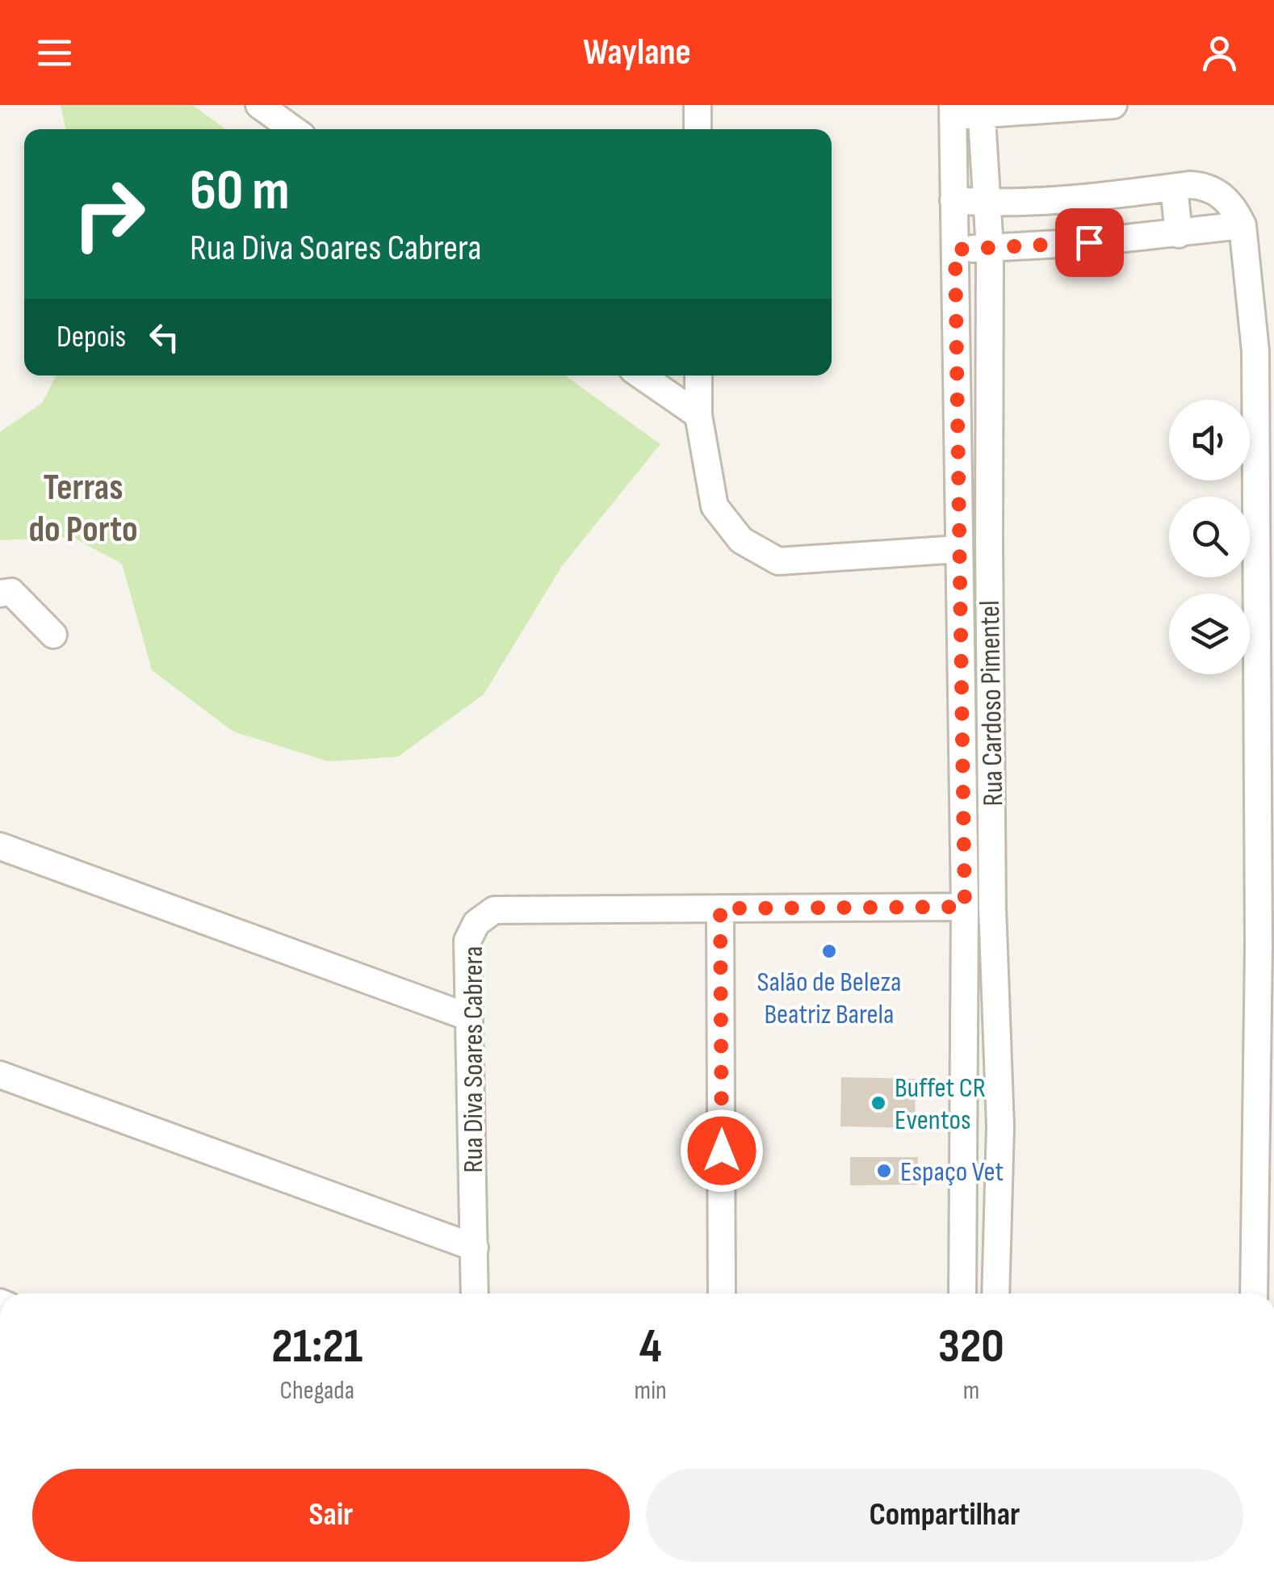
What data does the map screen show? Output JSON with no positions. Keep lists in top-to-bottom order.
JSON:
{
  "streets": {
    "street": ["Rua Cardoso Pimentel", "Rua Diva Soares Cabrera"]
  },
  "crossings": [
    ["Rua Cardoso Pimentel", "Rua Diva Soares Cabrera"]
  ],
  "districts": ["Terras do Porto"],
  "places": ["Salão de Beleza Beatriz Barela", "Buffet CR Eventos", "Espaço Vet"],
  "page": {
    "header": "Waylane",
    "turn": ["60 m", "Rua Diva Soares Cabrera"],
    "then": "Depois",
    "eta": [
      "21:21",
      "Chegada",
      "4",
      "min",
      "320",
      "m"
    ],
    "buttons": ["Sair", "Compartilhar"]
  }
}
